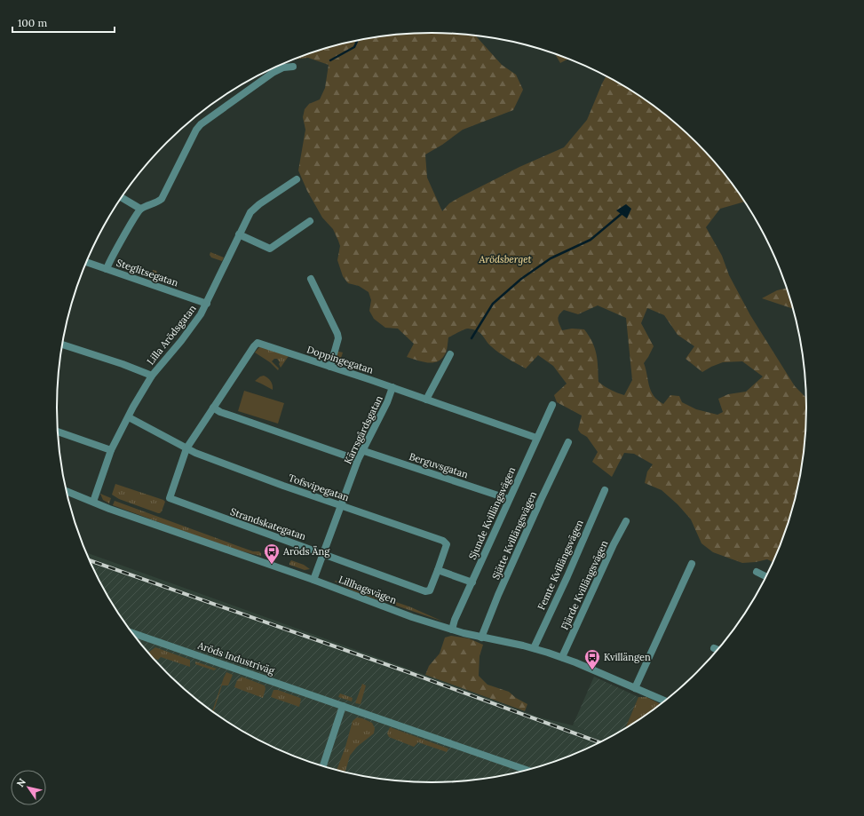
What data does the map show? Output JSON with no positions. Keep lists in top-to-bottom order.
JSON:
{
  "streets": {
    "street": [
      "Steglitsegatan",
      "Lilla Arödsgatan",
      "Doppingegatan",
      "Kärrsgårdsgatan",
      "Berguvsgatan",
      "Tofsvipegatan",
      "Sjunde Kvillängsvägen",
      "Strandskategatan",
      "Sjätte Kvillängsvägen",
      "Femte Kvillängsvägen",
      "Fjärde Kvillängsvägen",
      "Lillhagsvägen",
      "Aröds Industriväg"
    ]
  },
  "crossings": [
    ["Steglitsegatan", "Lilla Arödsgatan"],
    ["Lilla Arödsgatan", "Tofsvipegatan"],
    ["Lilla Arödsgatan", "Lillhagsvägen"],
    ["Doppingegatan", "Kärrsgårdsgatan"],
    ["Doppingegatan", "Tofsvipegatan"],
    ["Doppingegatan", "Sjunde Kvillängsvägen"],
    ["Doppingegatan", "Strandskategatan"],
    ["Kärrsgårdsgatan", "Berguvsgatan"],
    ["Kärrsgårdsgatan", "Tofsvipegatan"],
    ["Kärrsgårdsgatan", "Strandskategatan"],
    ["Kärrsgårdsgatan", "Lillhagsvägen"],
    ["Berguvsgatan", "Sjunde Kvillängsvägen"],
    ["Tofsvipegatan", "Strandskategatan"],
    ["Sjunde Kvillängsvägen", "Lillhagsvägen"],
    ["Sjätte Kvillängsvägen", "Lillhagsvägen"],
    ["Femte Kvillängsvägen", "Lillhagsvägen"],
    ["Fjärde Kvillängsvägen", "Lillhagsvägen"]
  ],
  "parks": ["Arödsberget"],
  "places": {
    "bus stop": ["Aröds Äng", "Kvillängen"]
  },
  "scale_bar": "100 m",
  "north": "top left"
}
